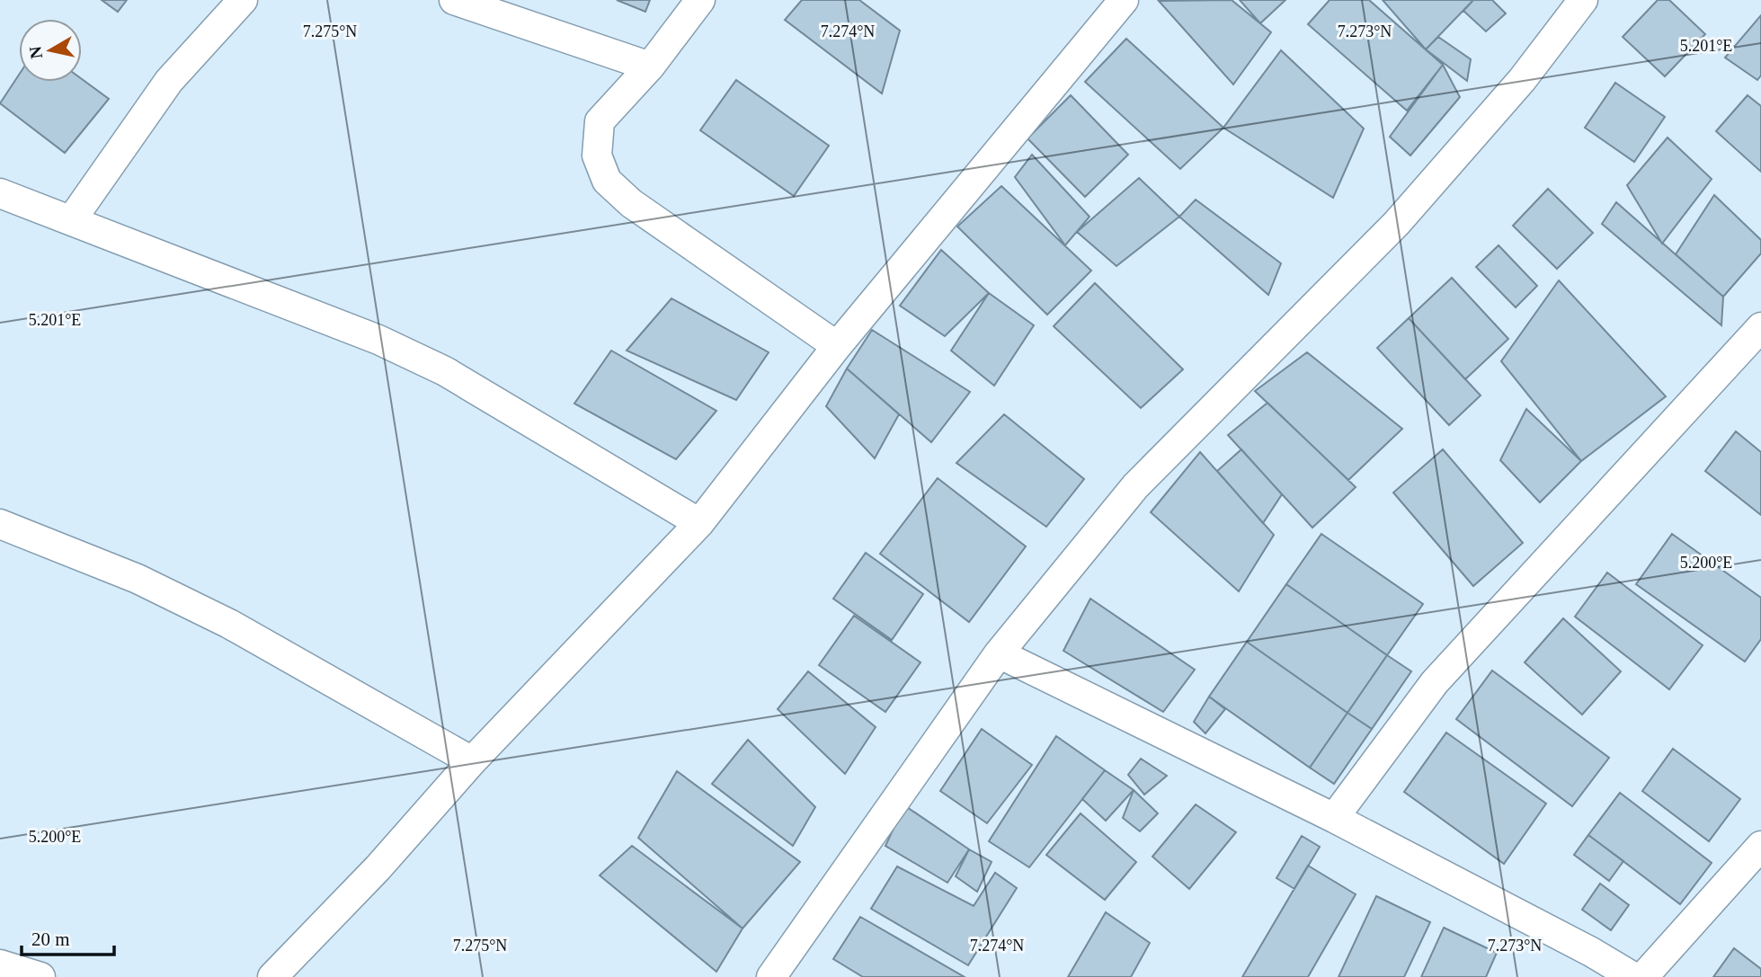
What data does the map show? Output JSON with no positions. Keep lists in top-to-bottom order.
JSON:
{
  "scale_bar": "20 m",
  "north": "left",
  "coordinates": [
    "7.275°N",
    "7.274°N",
    "7.273°N",
    "5.201°E",
    "5.200°E"
  ]
}
